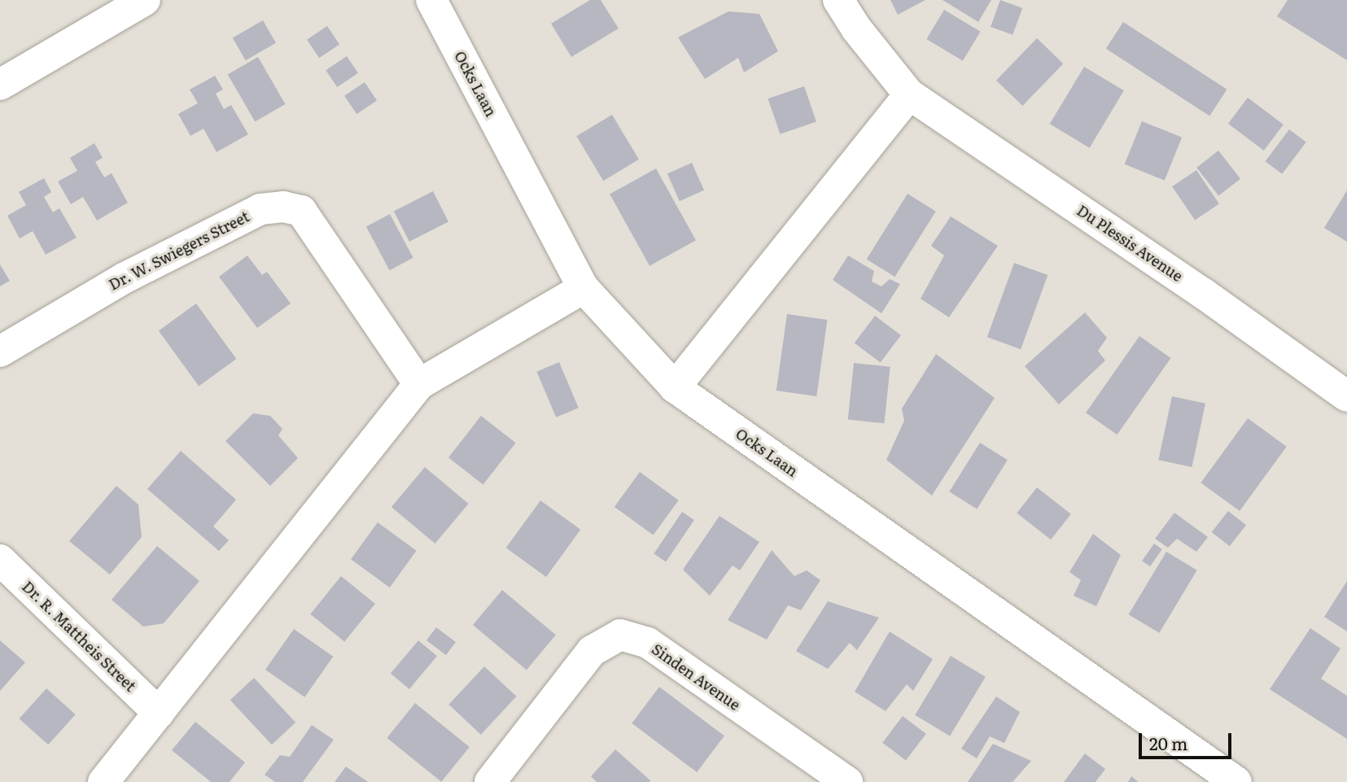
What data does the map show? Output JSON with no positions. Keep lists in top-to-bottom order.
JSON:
{
  "streets": {
    "street": [
      "Ocks Laan",
      "Du Plessis Avenue",
      "Dr. W. Swiegers Street",
      "Dr. R. Mattheis Street",
      "Sinden Avenue"
    ]
  },
  "scale_bar": "20 m"
}
